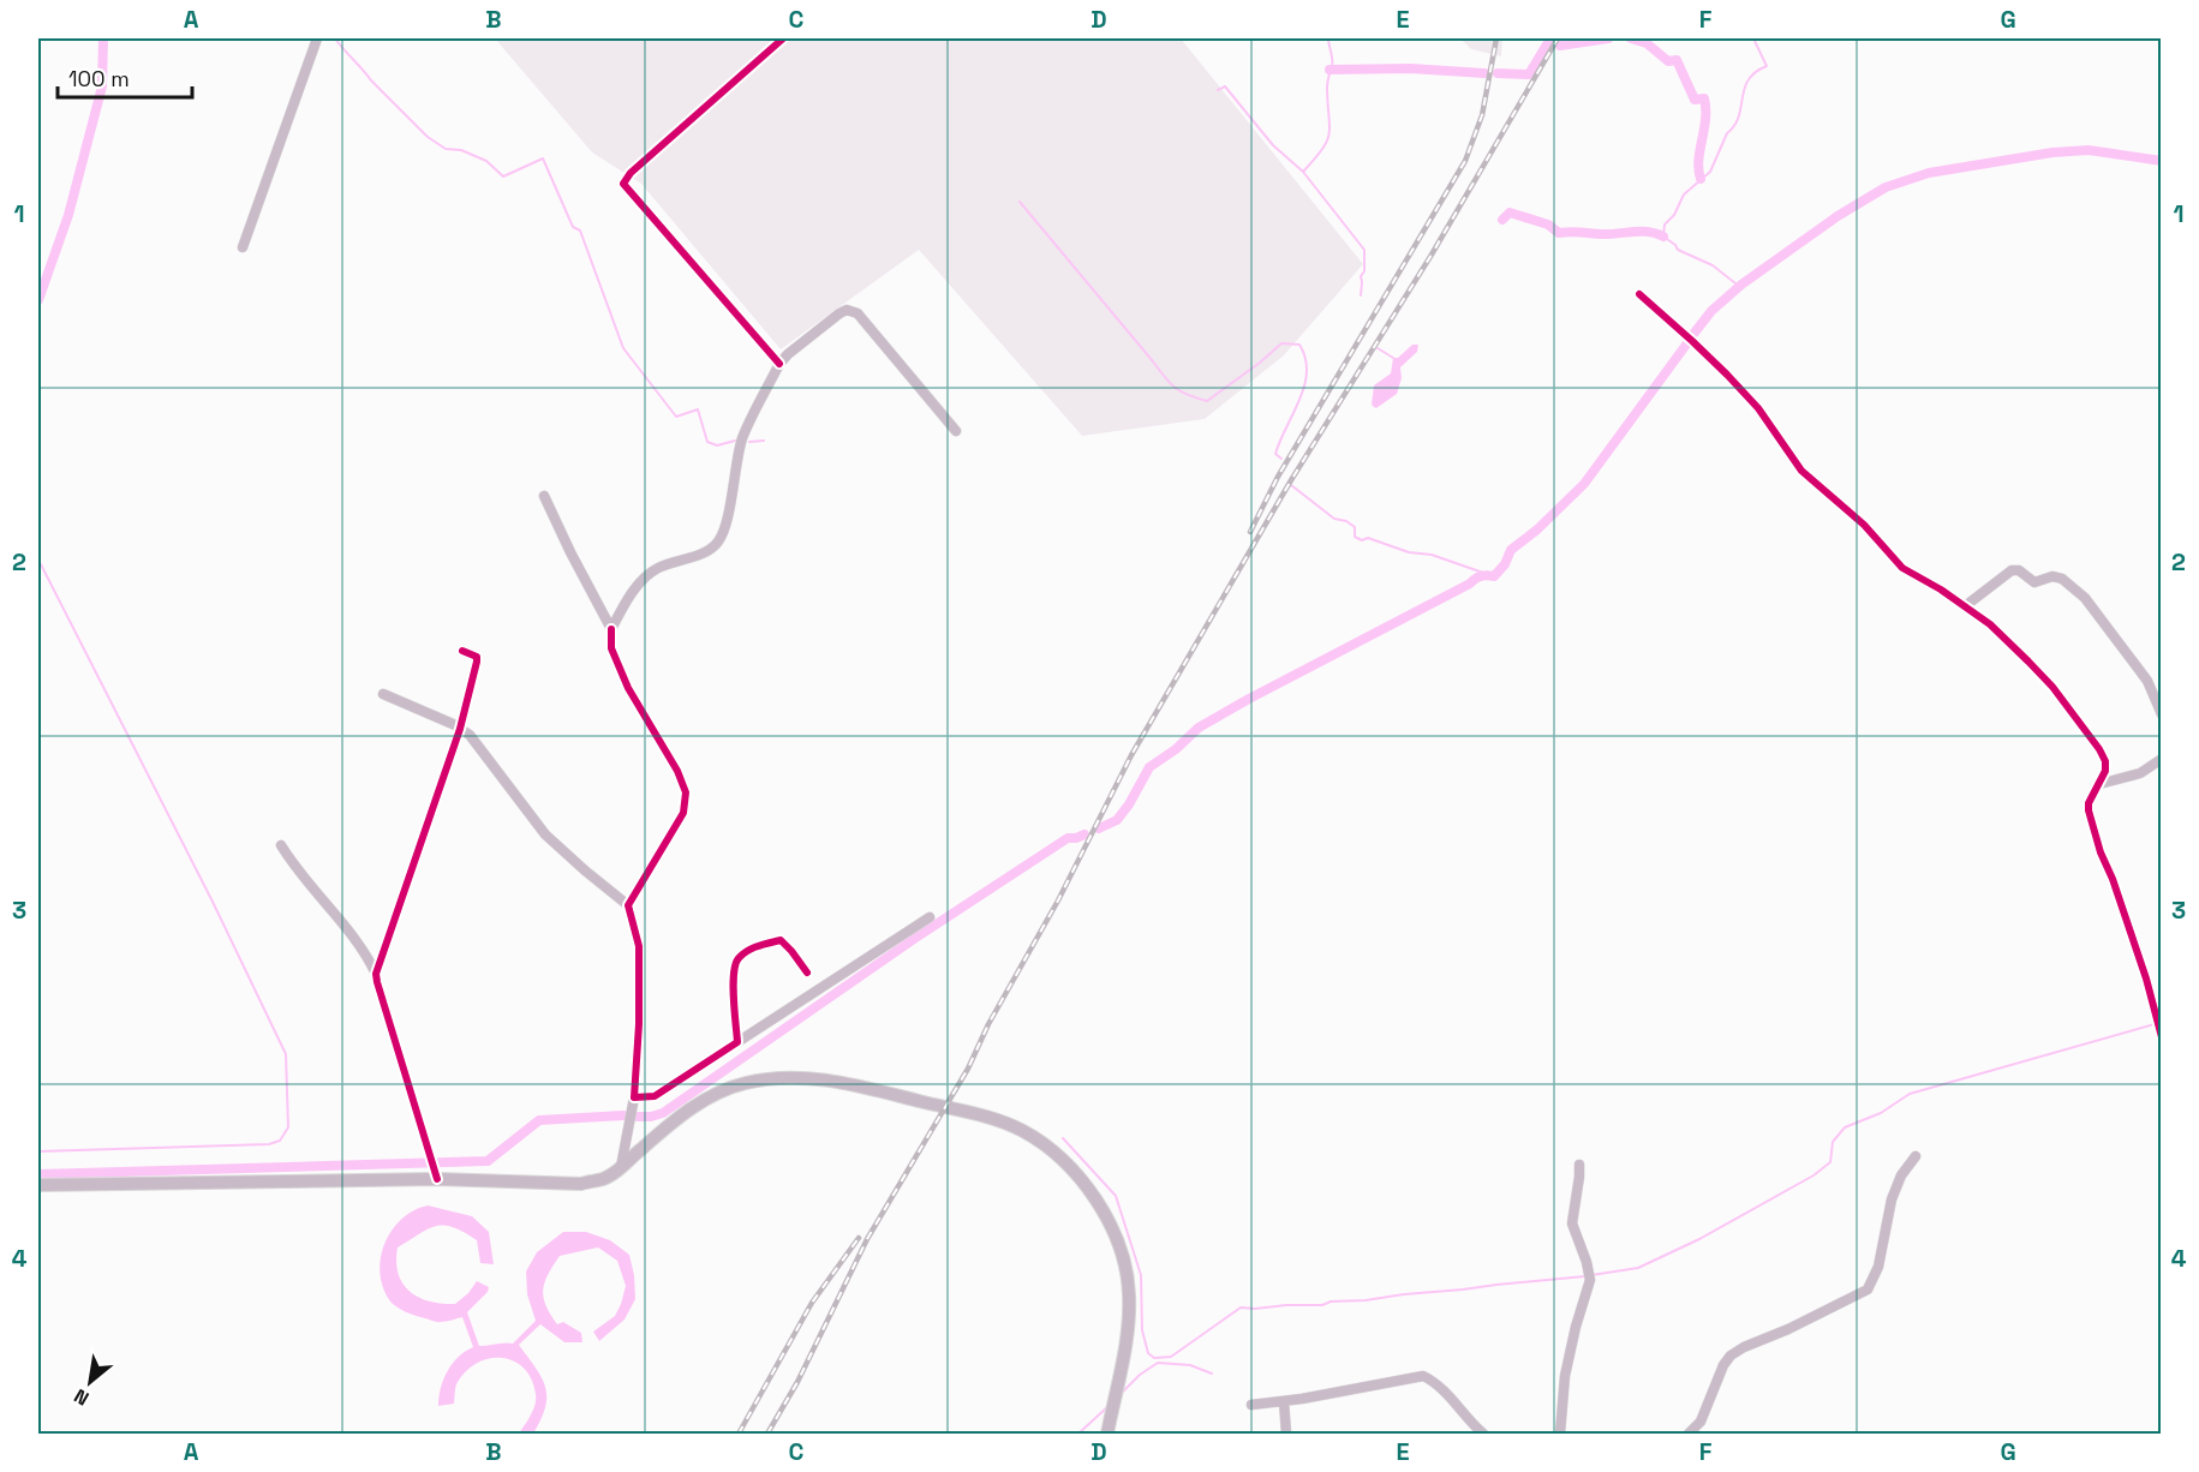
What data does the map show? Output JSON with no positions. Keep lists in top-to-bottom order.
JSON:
{
  "scale_bar": "100 m",
  "north": "bottom left",
  "grid": {
    "columns": [
      "A",
      "B",
      "C",
      "D",
      "E",
      "F",
      "G"
    ],
    "rows": [
      "1",
      "2",
      "3",
      "4"
    ]
  }
}
